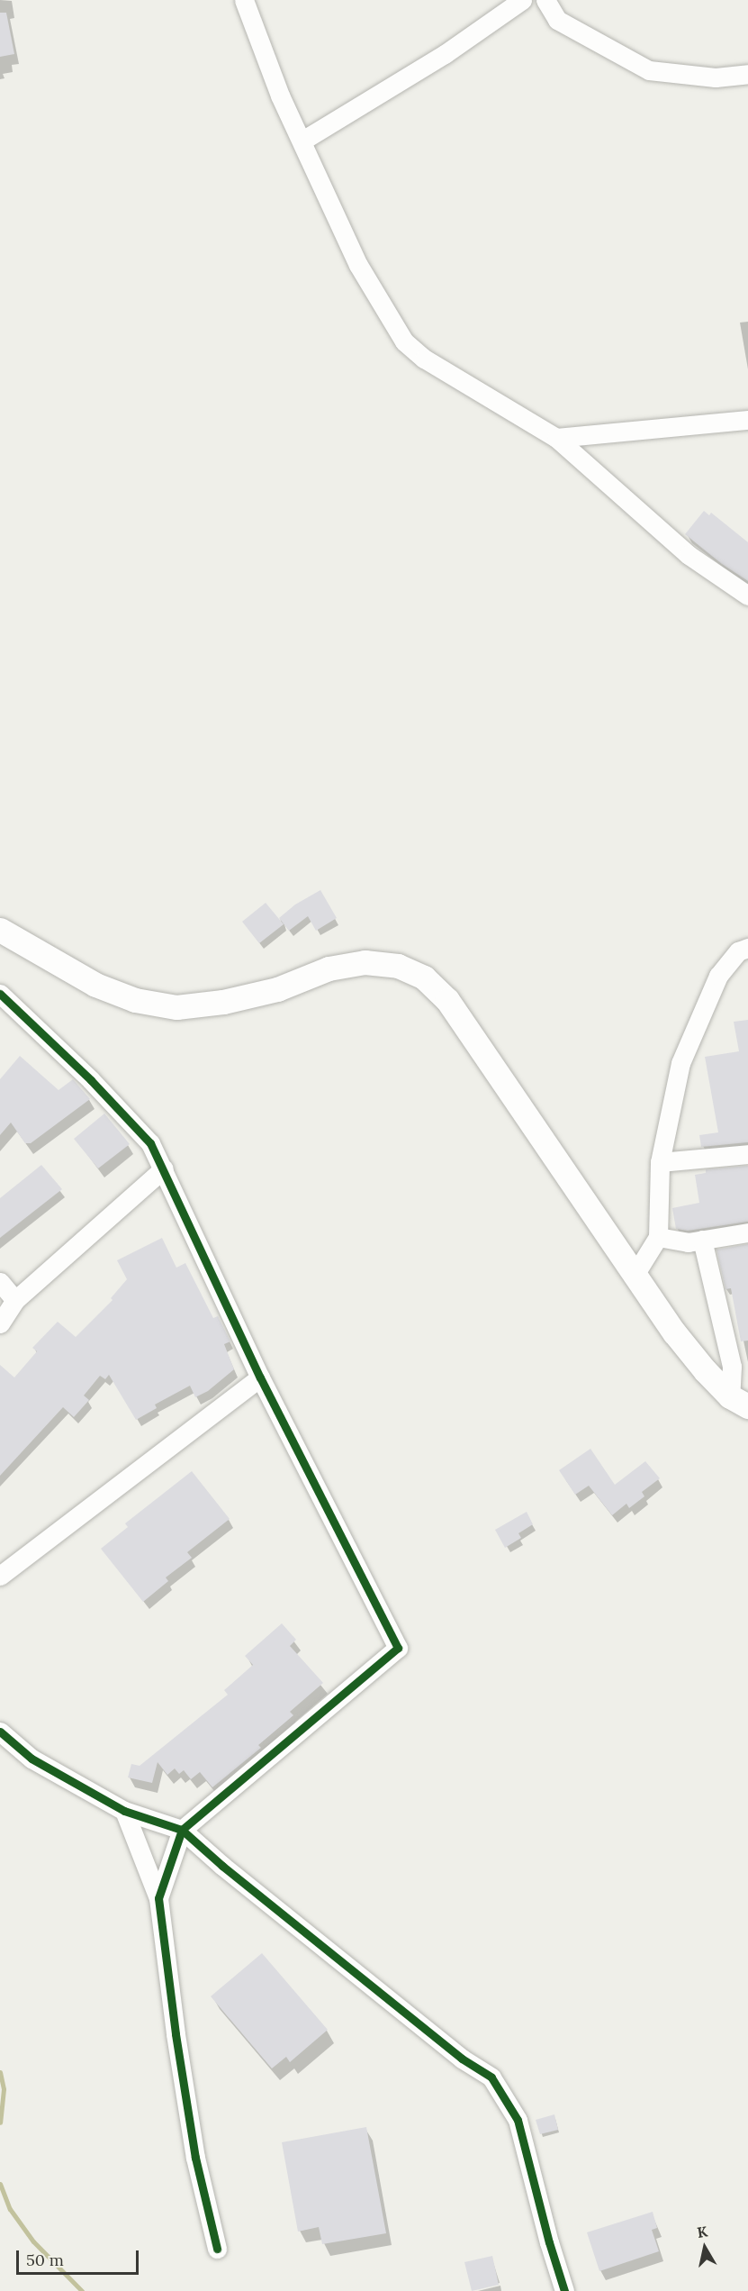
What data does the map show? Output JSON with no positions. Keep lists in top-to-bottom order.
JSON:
{
  "scale_bar": "50 m",
  "north": "top"
}
